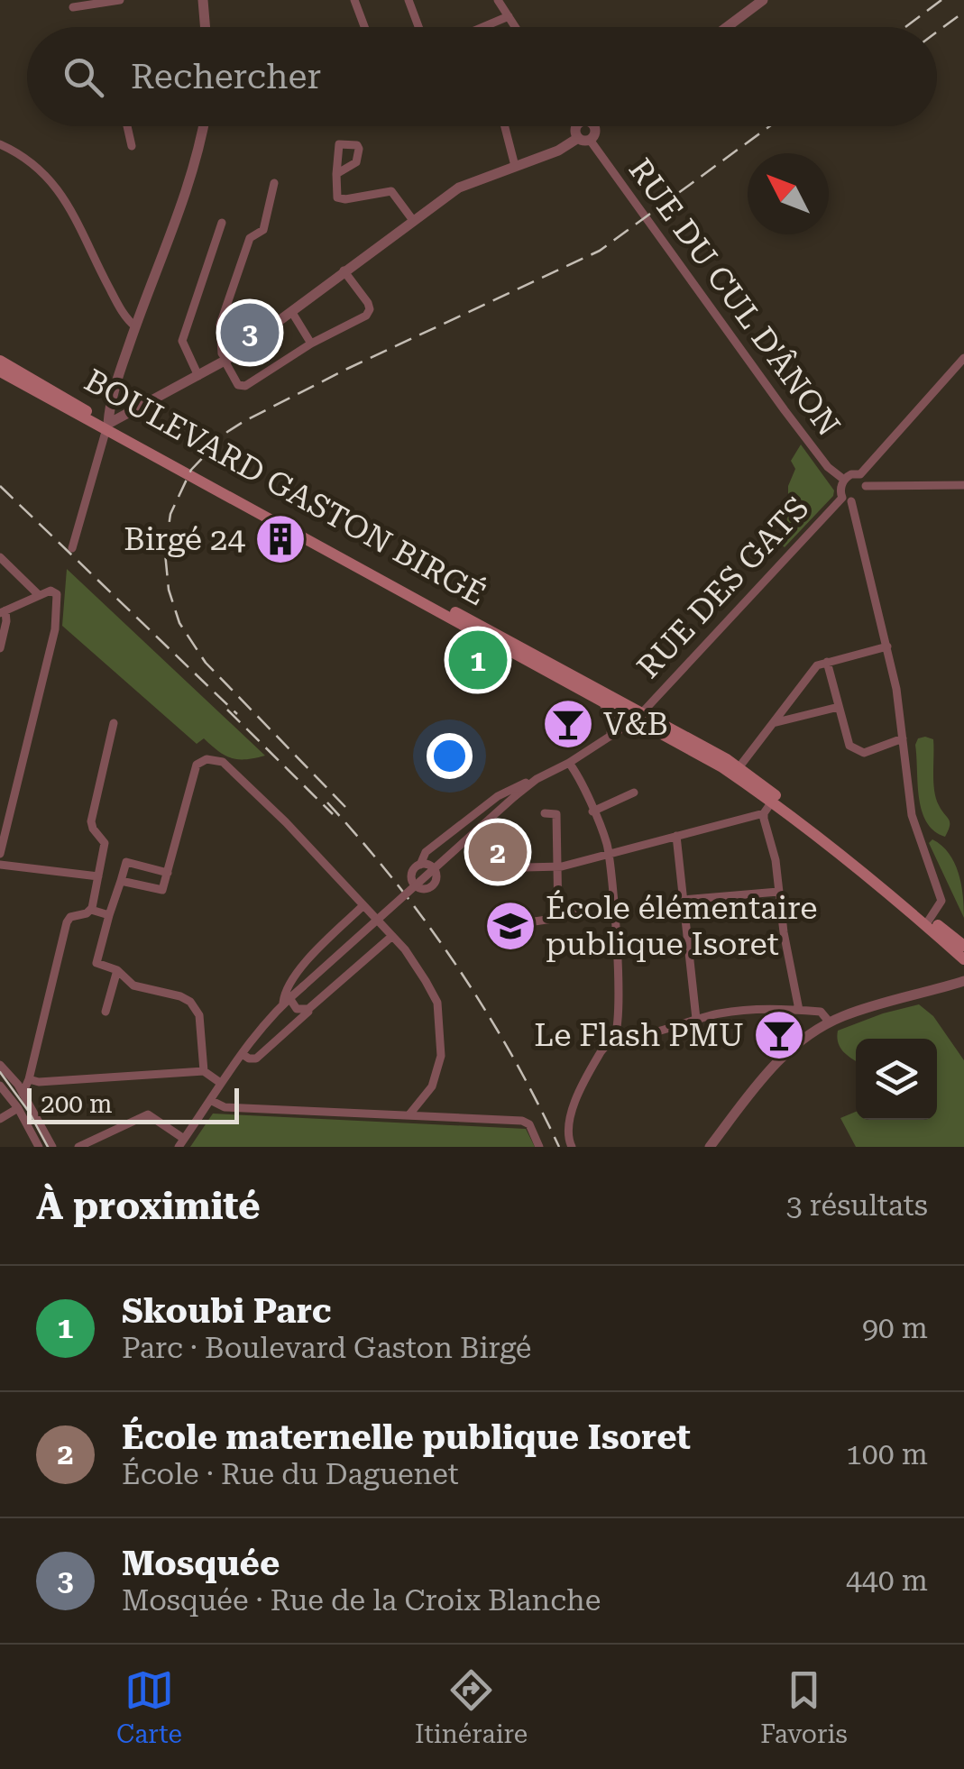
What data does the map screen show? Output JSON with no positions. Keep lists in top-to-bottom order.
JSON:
{
  "streets": {
    "main road": ["BOULEVARD GASTON BIRGÉ"],
    "street": ["RUE DU CUL D'ÂNON", "RUE DES GATS"]
  },
  "crossings": [
    ["RUE DU CUL D'ÂNON", "RUE DES GATS"],
    ["BOULEVARD GASTON BIRGÉ", "RUE DES GATS"]
  ],
  "places": {
    "building": ["Birgé 24"],
    "bar": ["V&B", "Le Flash PMU"],
    "school or university": ["École élémentaire publique Isoret"]
  },
  "scale_bar": "200 m",
  "north": "top left",
  "page": {
    "search": "Rechercher",
    "pins": ["3", "1", "2"],
    "scale": "200 m",
    "heading": ["À proximité", "3 résultats"],
    "list": [
      {
        "mark": "1",
        "name": "Skoubi Parc",
        "note": "Parc · Boulevard Gaston Birgé",
        "value": "90 m"
      },
      {
        "mark": "2",
        "name": "École maternelle publique Isoret",
        "note": "École · Rue du Daguenet",
        "value": "100 m"
      },
      {
        "mark": "3",
        "name": "Mosquée",
        "note": "Mosquée · Rue de la Croix Blanche",
        "value": "440 m"
      }
    ],
    "nav": ["Carte", "Itinéraire", "Favoris"]
  }
}
